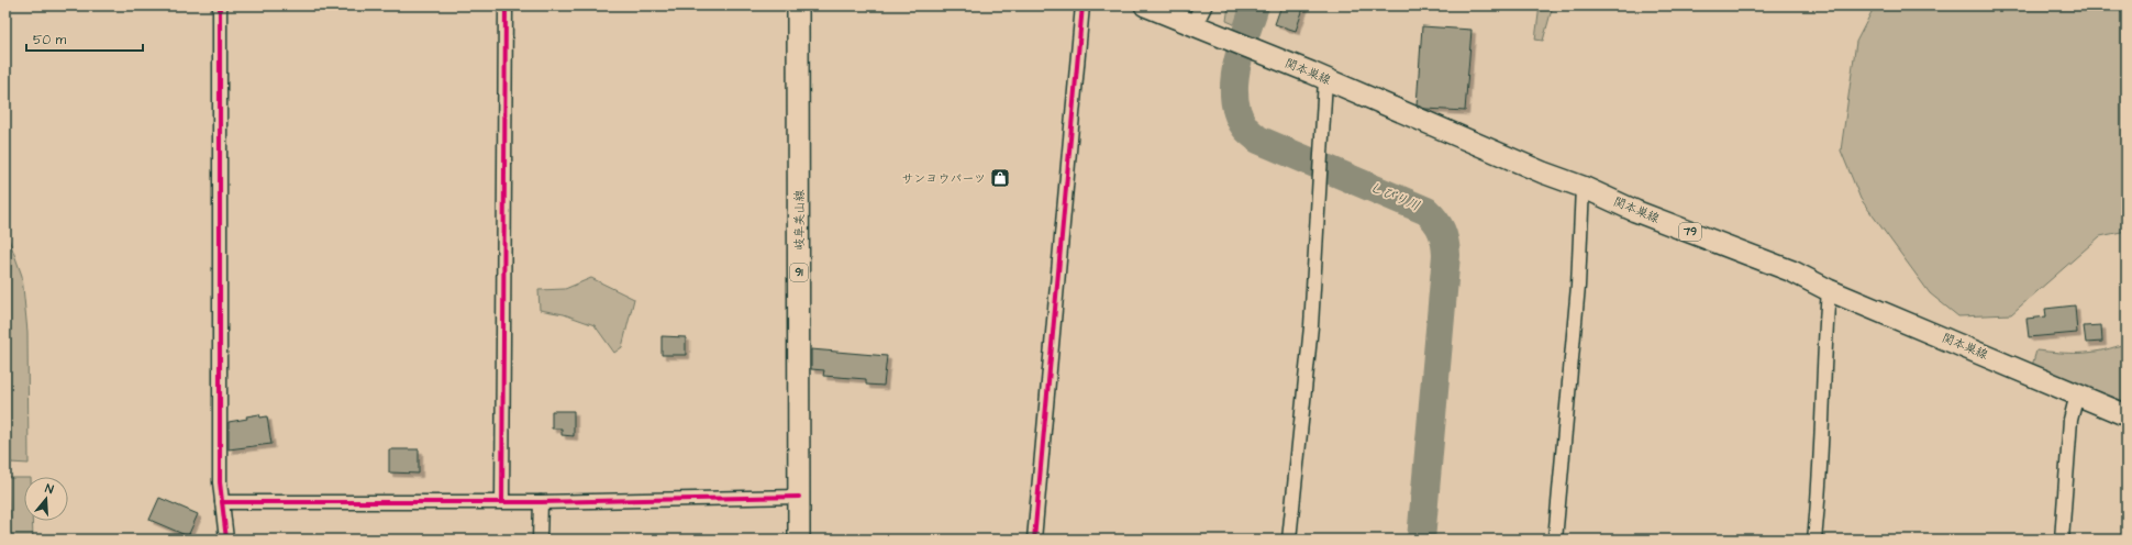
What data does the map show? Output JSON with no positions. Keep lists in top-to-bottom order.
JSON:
{
  "streets": {
    "main road": [
      "関本巣線",
      "岐阜美山線",
      "79",
      "91"
    ]
  },
  "water": ["しびり川"],
  "places": {
    "shop": ["サンヨウパーツ"]
  },
  "scale_bar": "50 m",
  "north": "top"
}
